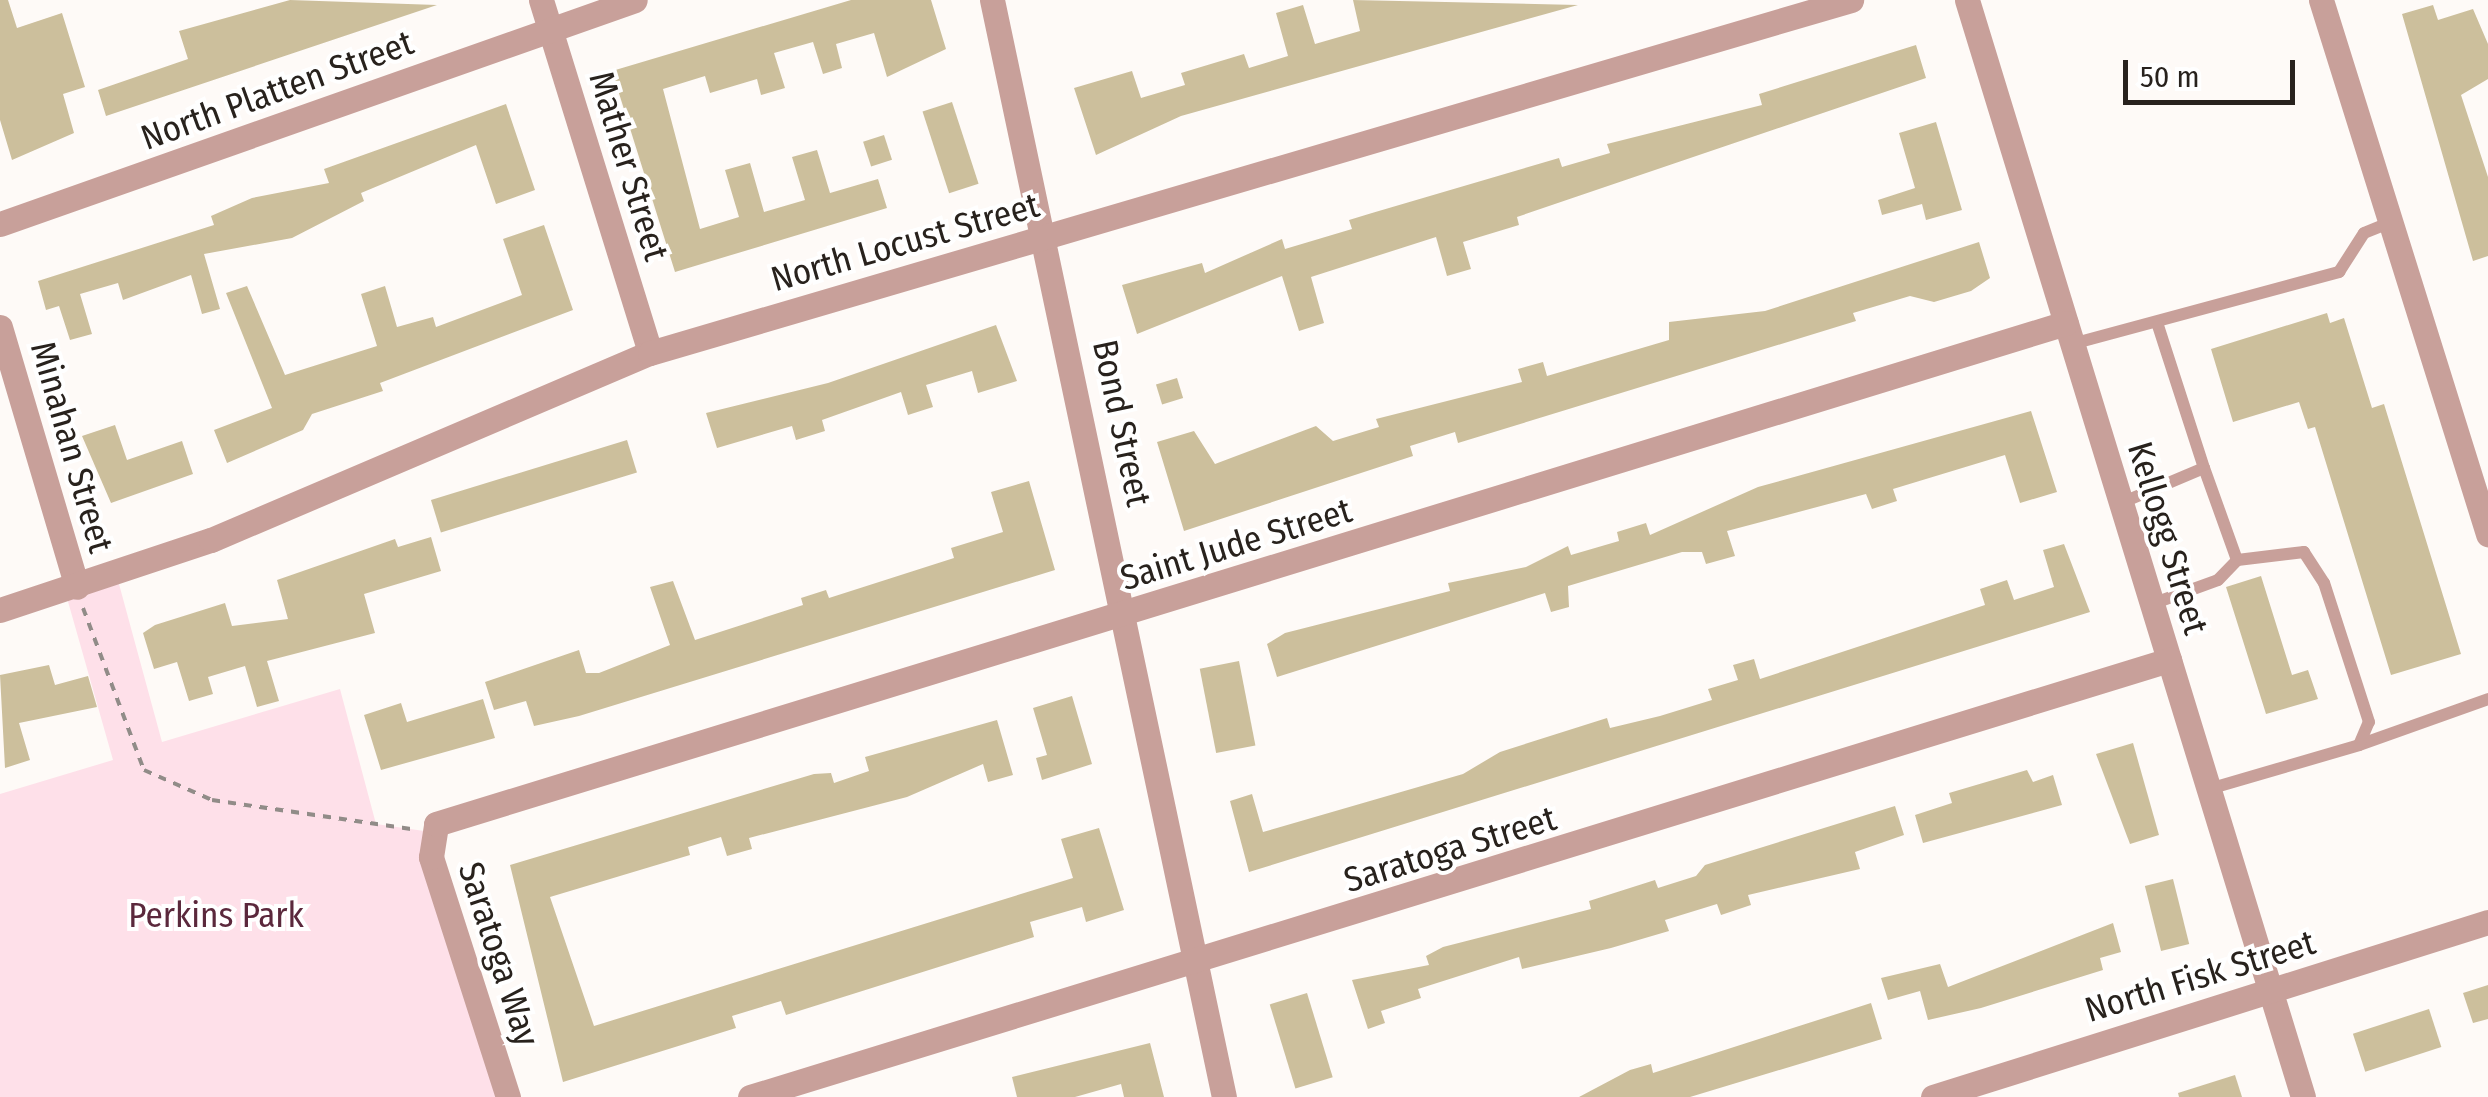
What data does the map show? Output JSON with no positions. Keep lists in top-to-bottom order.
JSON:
{
  "streets": {
    "street": [
      "North Platten Street",
      "Mather Street",
      "North Locust Street",
      "Bond Street",
      "Minahan Street",
      "Kellogg Street",
      "Saint Jude Street",
      "Saratoga Street",
      "Saratoga Way",
      "North Fisk Street"
    ]
  },
  "crossings": [
    ["North Platten Street", "Mather Street"],
    ["Mather Street", "North Locust Street"],
    ["North Locust Street", "Bond Street"],
    ["North Locust Street", "Minahan Street"],
    ["Bond Street", "Saint Jude Street"],
    ["Bond Street", "Saratoga Street"],
    ["Kellogg Street", "Saint Jude Street"],
    ["Kellogg Street", "Saratoga Street"],
    ["Kellogg Street", "North Fisk Street"],
    ["Saint Jude Street", "Saratoga Way"]
  ],
  "parks": ["Perkins Park"],
  "scale_bar": "50 m"
}
